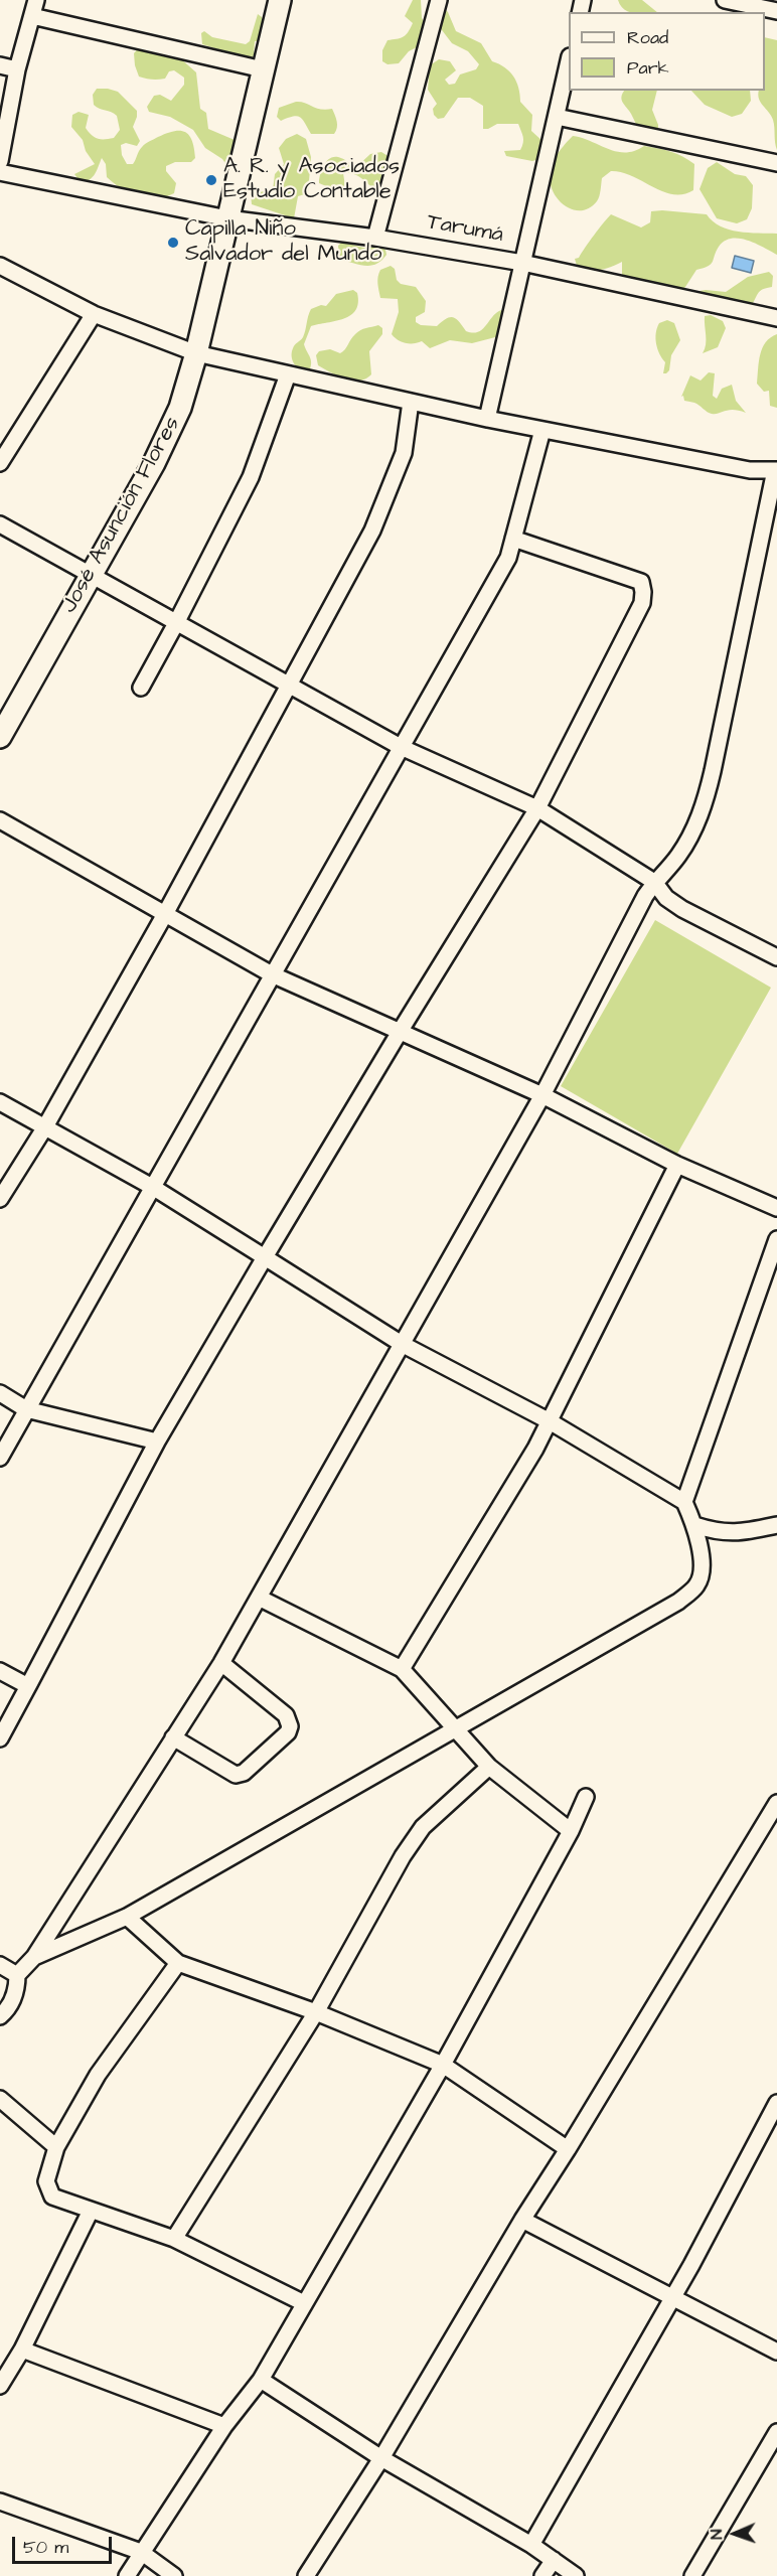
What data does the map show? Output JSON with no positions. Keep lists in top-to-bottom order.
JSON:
{
  "streets": {
    "street": ["Tarumá", "José Asunción Flores"]
  },
  "crossings": [
    ["Tarumá", "José Asunción Flores"]
  ],
  "places": ["A. R. y Asociados Estudio Contable", "Capilla Niño Salvador del Mundo"],
  "legend": ["Road", "Park"],
  "scale_bar": "50 m",
  "north": "left"
}
